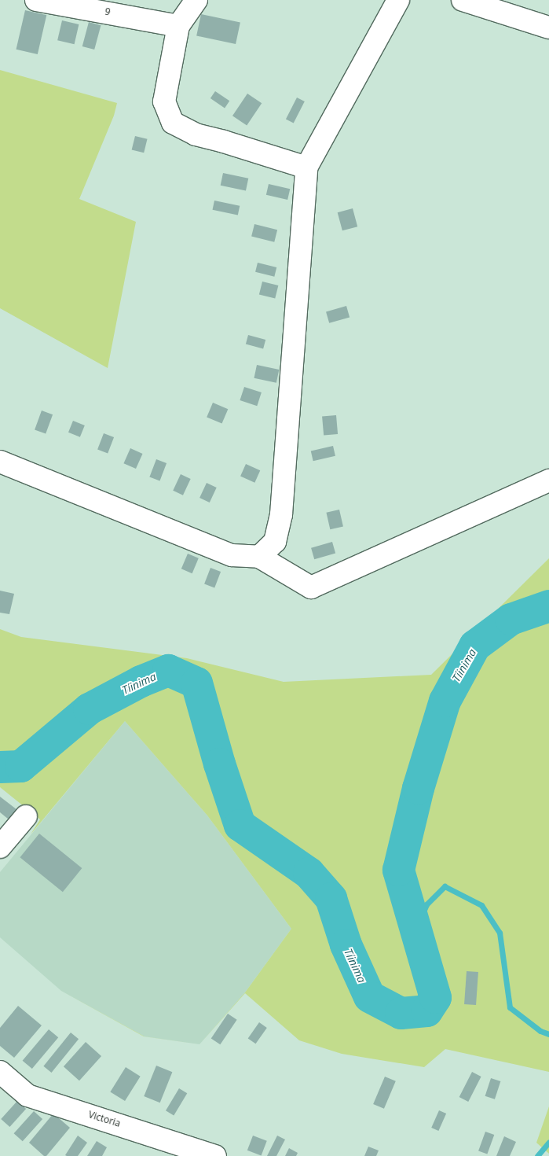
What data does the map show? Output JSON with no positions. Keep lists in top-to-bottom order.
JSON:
{
  "streets": {
    "street": ["9", "Victoria"]
  },
  "water": ["Tíinima"]
}
